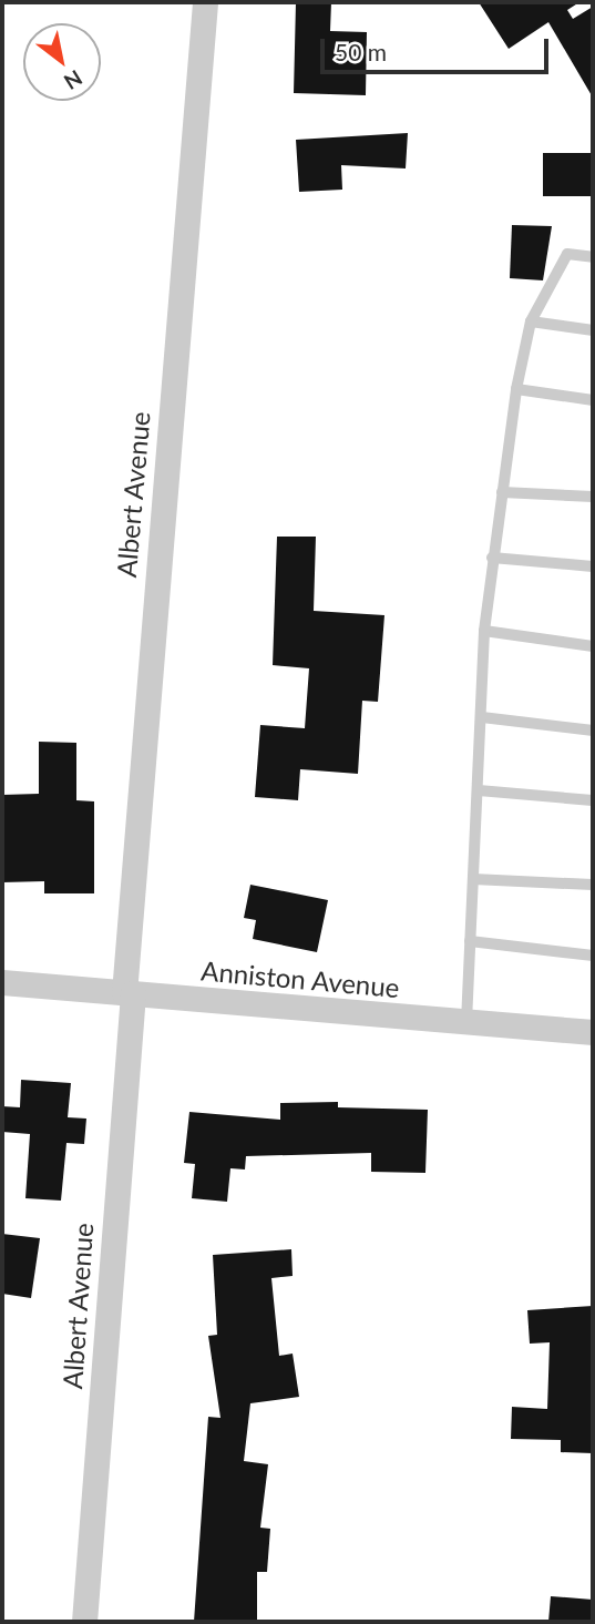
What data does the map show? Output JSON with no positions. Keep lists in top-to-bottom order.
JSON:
{
  "streets": {
    "street": ["Albert Avenue", "Anniston Avenue"]
  },
  "crossings": [
    ["Albert Avenue", "Anniston Avenue"]
  ],
  "scale_bar": "50 m",
  "north": "bottom right"
}
